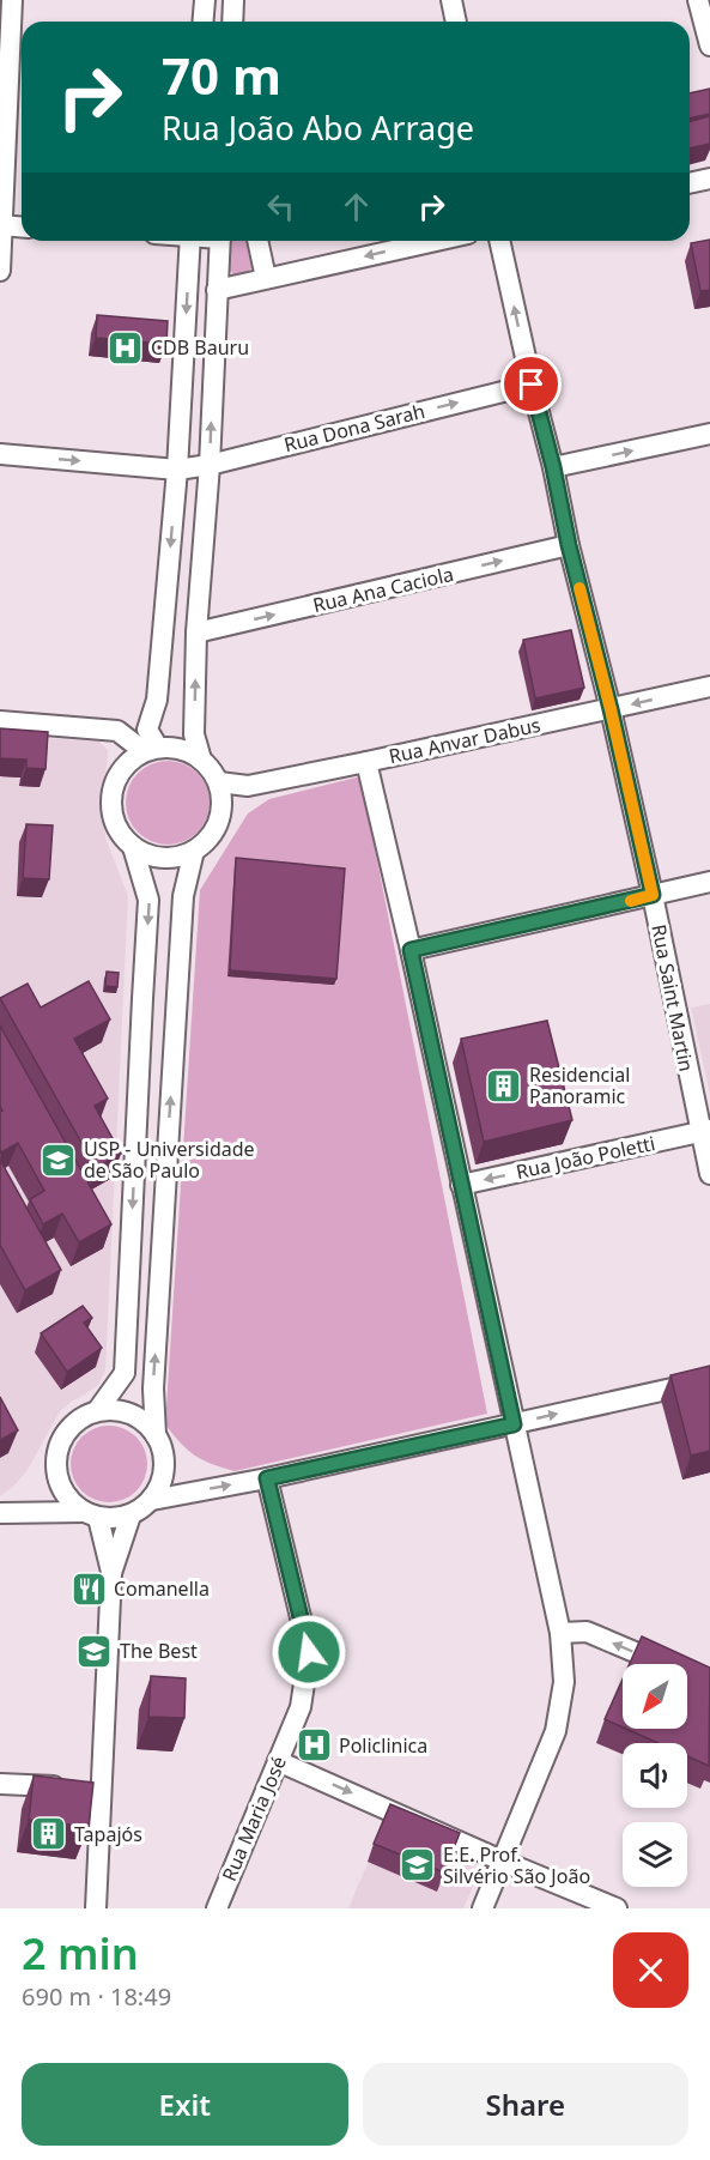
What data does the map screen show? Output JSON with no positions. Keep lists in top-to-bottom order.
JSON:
{
  "streets": {
    "street": [
      "Rua Dona Sarah",
      "Rua Ana Caciola",
      "Rua Anvar Dabus",
      "Rua Saint Martin",
      "Rua João Poletti",
      "Rua Maria José"
    ]
  },
  "crossings": [
    ["Rua Dona Sarah", "Rua Saint Martin"],
    ["Rua Ana Caciola", "Rua Saint Martin"],
    ["Rua Anvar Dabus", "Rua Saint Martin"],
    ["Rua Saint Martin", "Rua João Poletti"]
  ],
  "one_way": ["Rua Ana Caciola", "Rua João Poletti"],
  "places": {
    "hospital": ["CDB Bauru", "Policlinica"],
    "building": ["Residencial Panoramic", "Tapajós"],
    "school or university": ["USP - Universidade de São Paulo", "The Best", "E.E. Prof. Silvério São João"],
    "restaurant": ["Comanella"]
  },
  "north": "bottom left",
  "page": {
    "turn": ["70 m", "Rua João Abo Arrage"],
    "heading": ["2 min", "690 m · 18:49"],
    "buttons": ["Exit", "Share"]
  }
}
